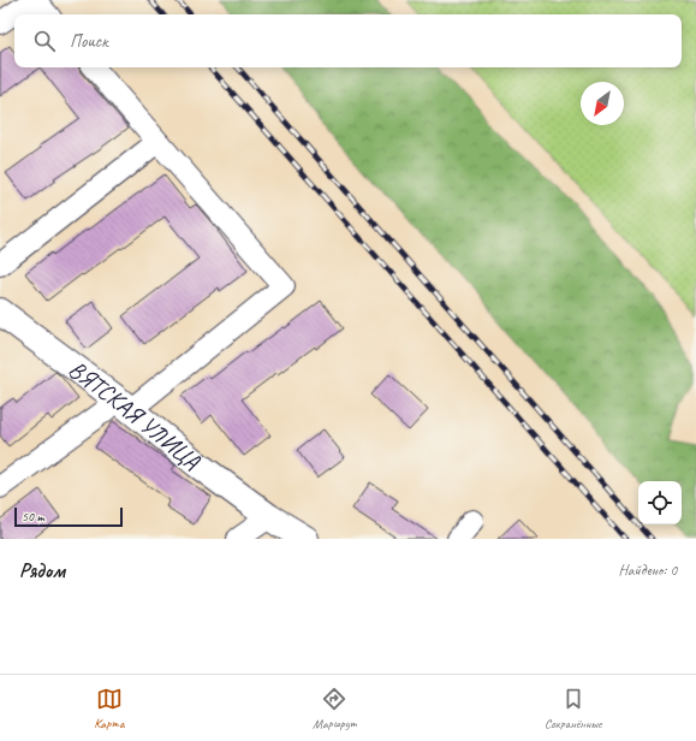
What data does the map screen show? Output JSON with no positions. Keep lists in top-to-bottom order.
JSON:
{
  "streets": {
    "main road": ["ВЯТСКАЯ УЛИЦА"]
  },
  "scale_bar": "50 m",
  "north": "bottom left",
  "page": {
    "search": "Поиск",
    "scale": "50 m",
    "heading": ["Рядом", "Найдено: 0"],
    "nav": ["Карта", "Маршрут", "Сохранённые"]
  }
}
